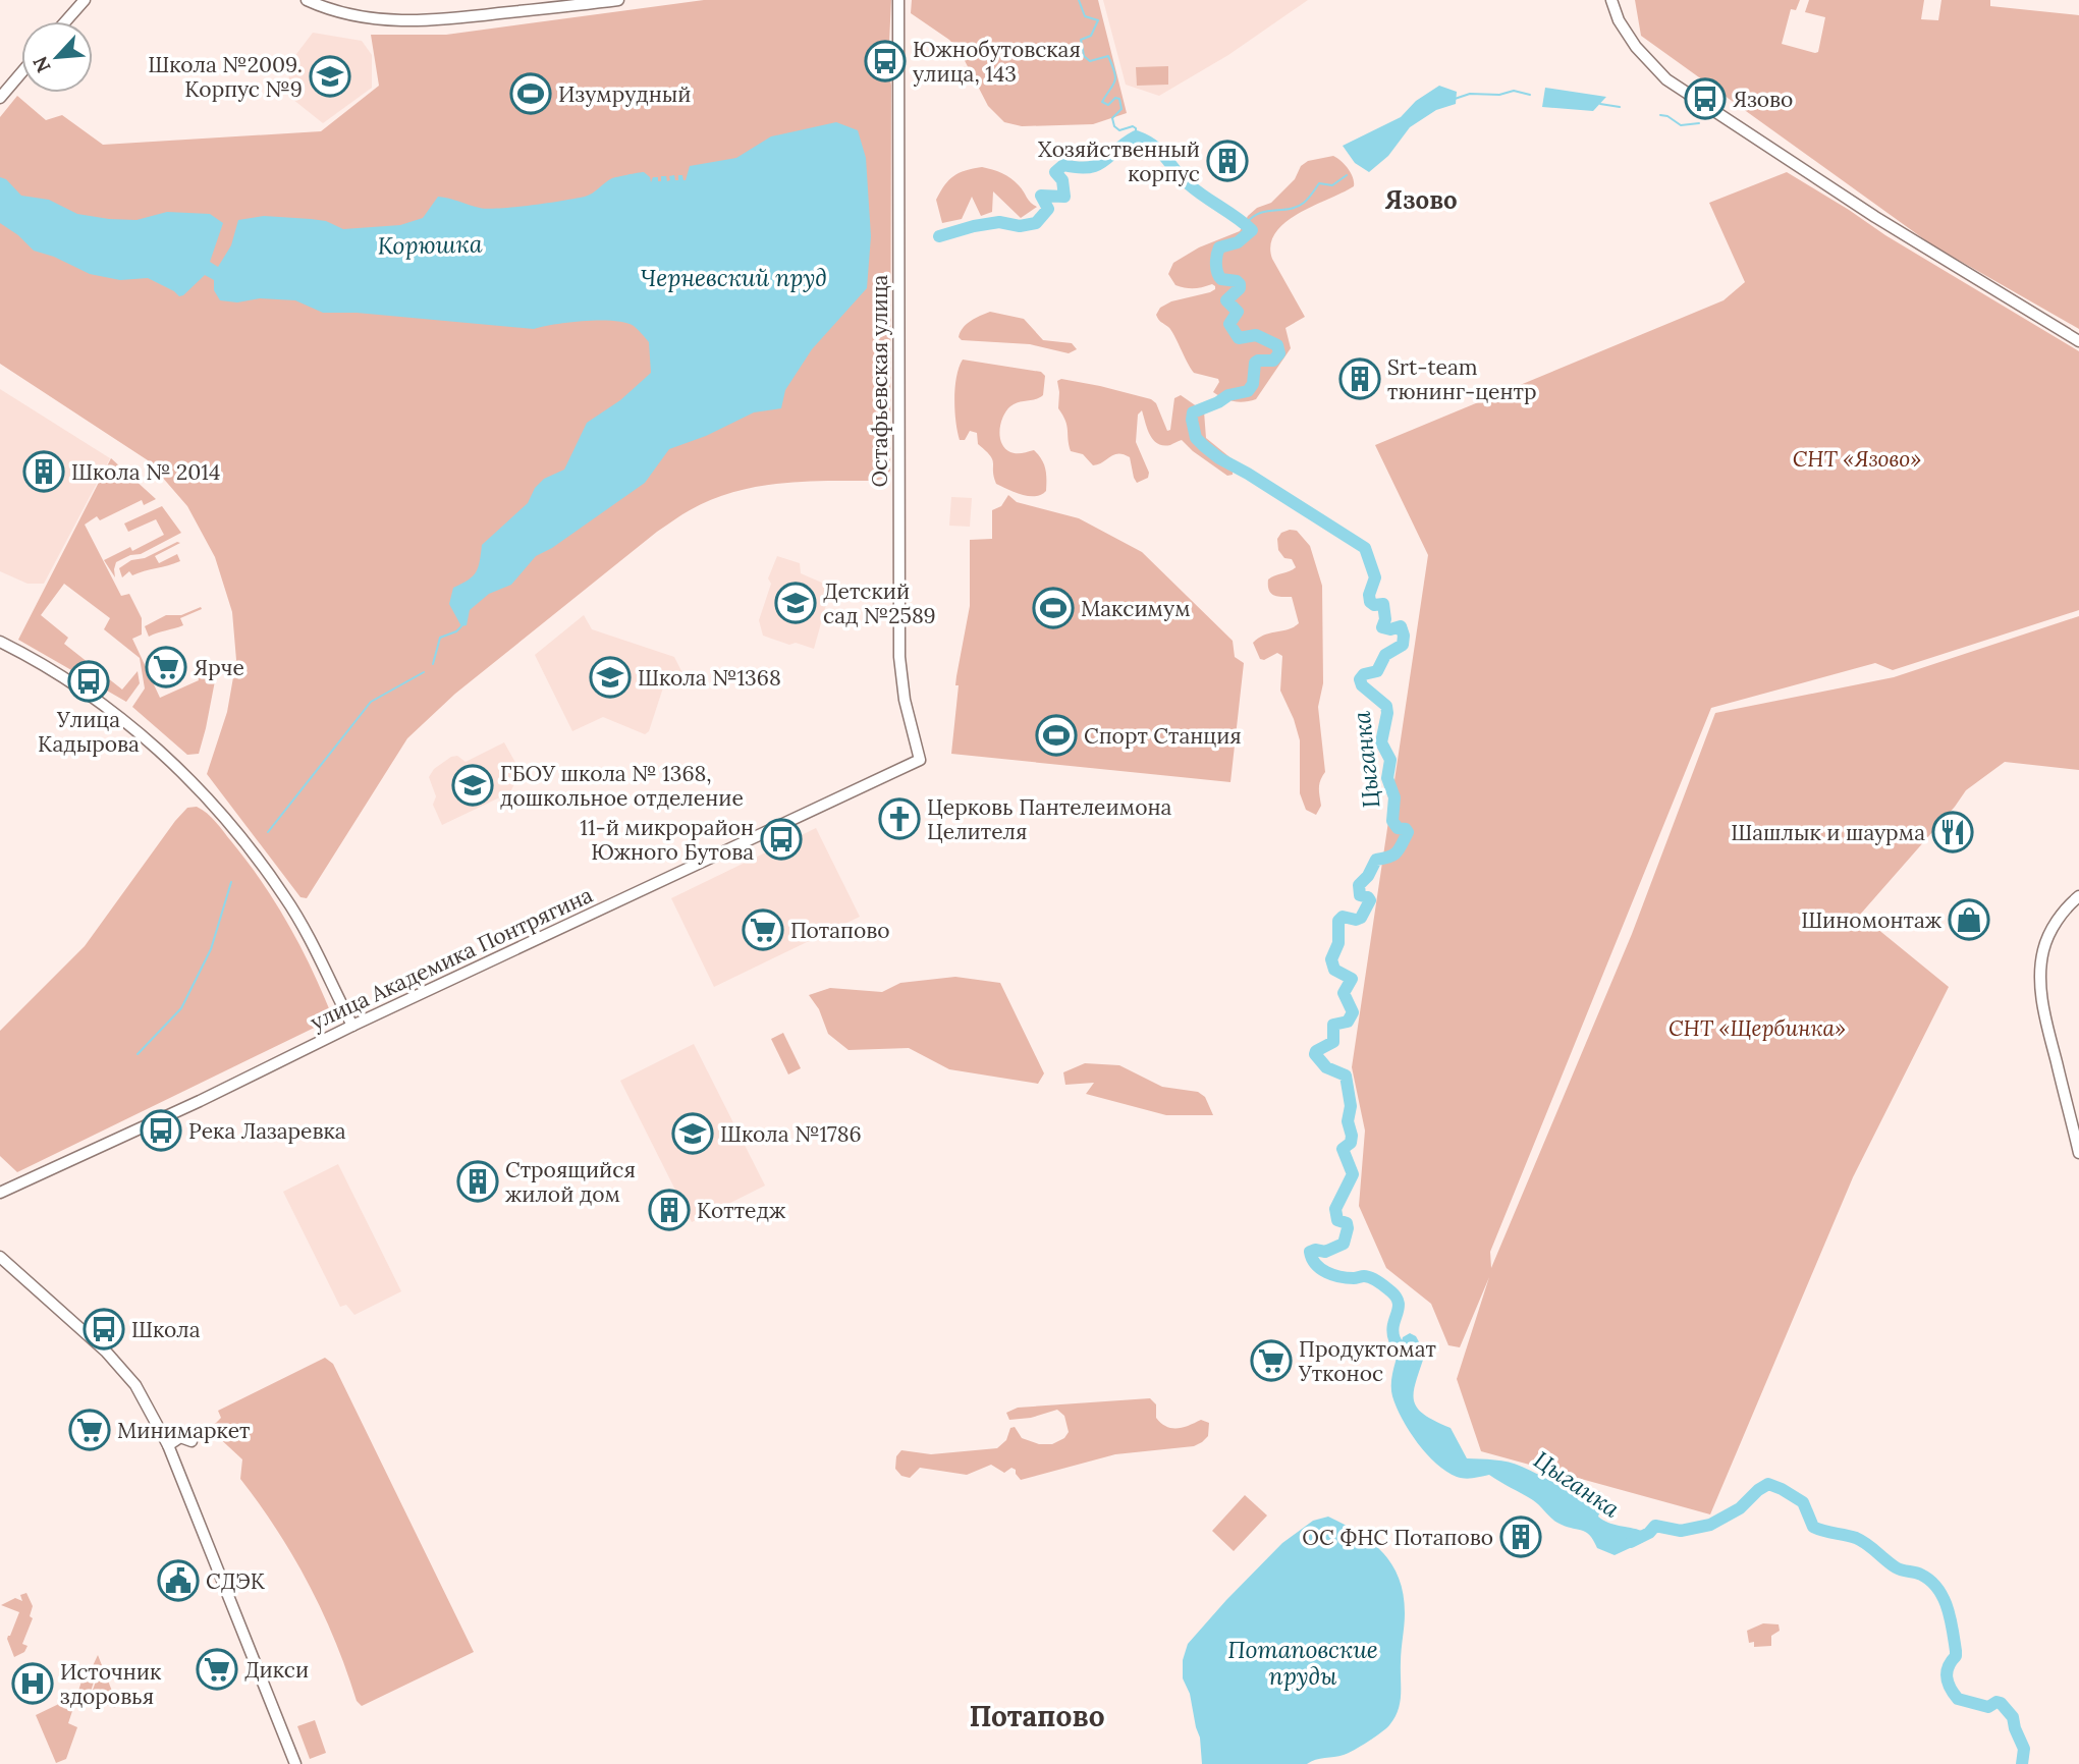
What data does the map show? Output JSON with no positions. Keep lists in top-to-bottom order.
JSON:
{
  "streets": {
    "street": ["Остафьевская улица", "улица Академика Понтрягина"]
  },
  "crossings": [
    ["Остафьевская улица", "улица Академика Понтрягина"]
  ],
  "districts": ["Язово", "Потапово"],
  "water": [
    "Корюшка",
    "Черневский пруд",
    "Цыганка",
    "Потаповские пруды"
  ],
  "parks": ["СНТ «Язово»", "СНТ «Щербинка»"],
  "places": {
    "bus stop": [
      "Южнобутовская улица, 143",
      "Язово",
      "Улица Кадырова",
      "11-й микрорайон Южного Бутова",
      "Река Лазаревка",
      "Школа"
    ],
    "school or university": [
      "Школа №2009. Корпус №9",
      "Детский сад №2589",
      "Школа №1368",
      "ГБОУ школа № 1368, дошкольное отделение",
      "Школа №1786"
    ],
    "sports": ["Изумрудный", "Максимум", "Спорт Станция"],
    "building": [
      "Хозяйственный корпус",
      "Srt-team тюнинг-центр",
      "Школа № 2014",
      "Строящийся жилой дом",
      "Коттедж",
      "ОС ФНС Потапово"
    ],
    "supermarket": [
      "Ярче",
      "Потапово",
      "Продуктомат Утконос",
      "Минимаркет",
      "Дикси"
    ],
    "church": ["Церковь Пантелеимона Целителя"],
    "restaurant": ["Шашлык и шаурма"],
    "shop": ["Шиномонтаж"],
    "public building": ["СДЭК"],
    "hospital": ["Источник здоровья"]
  },
  "north": "bottom left"
}
